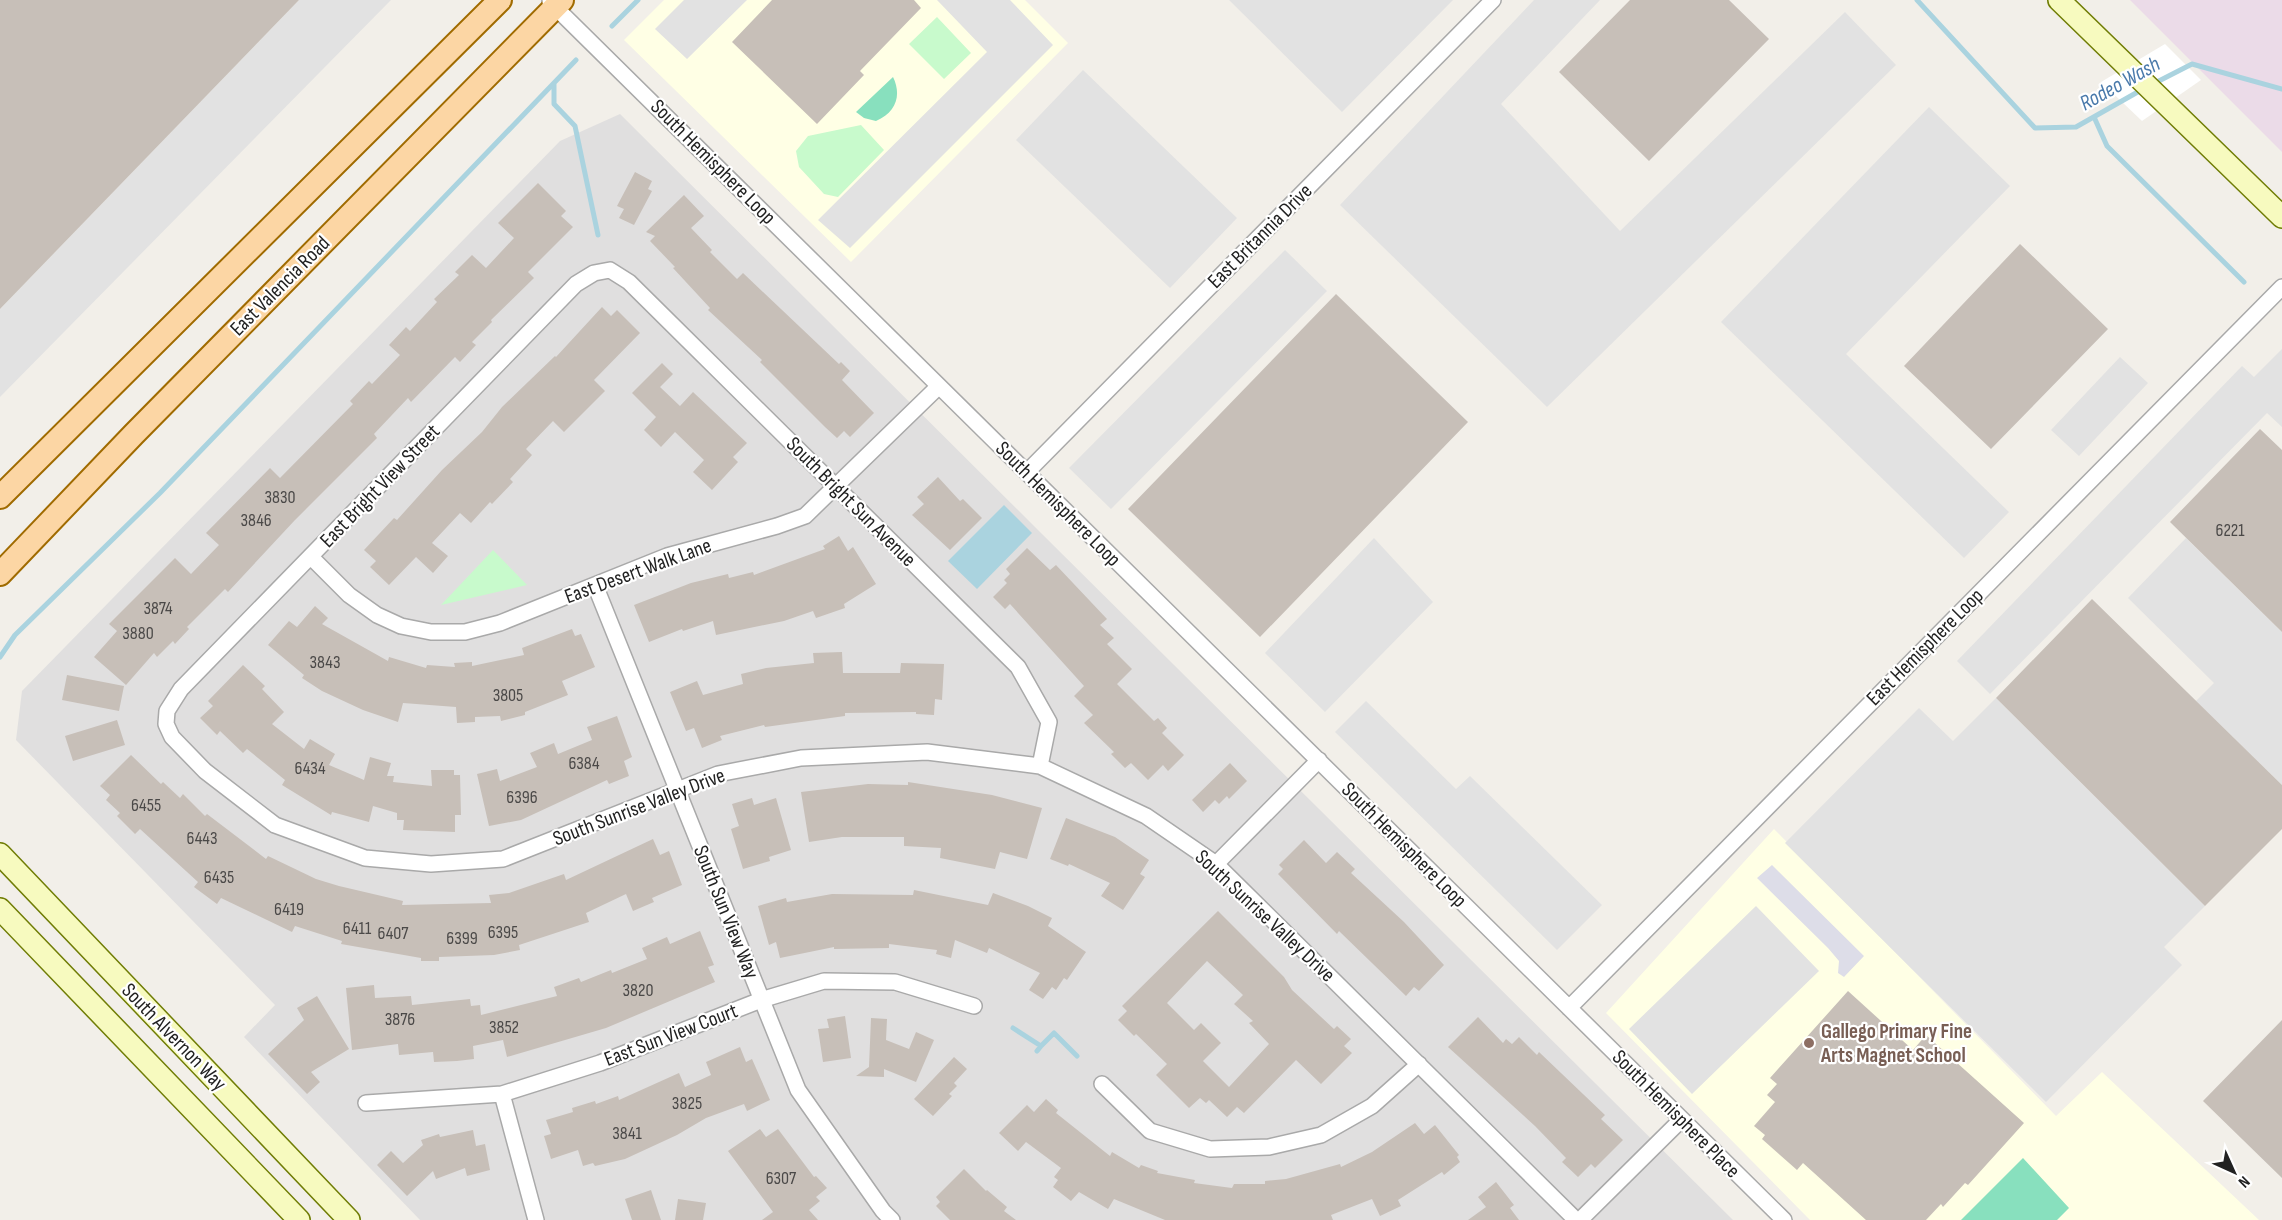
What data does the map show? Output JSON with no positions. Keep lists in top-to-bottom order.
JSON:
{
  "streets": {
    "main road": ["East Valencia Road", "South Alvernon Way"],
    "street": [
      "South Hemisphere Loop",
      "East Britannia Drive",
      "East Bright View Street",
      "South Bright Sun Avenue",
      "East Desert Walk Lane",
      "East Hemisphere Loop",
      "South Sunrise Valley Drive",
      "South Sun View Way",
      "East Sun View Court",
      "South Hemisphere Place"
    ]
  },
  "crossings": [
    ["South Hemisphere Loop", "East Britannia Drive"],
    ["South Hemisphere Loop", "East Valencia Road"],
    ["South Hemisphere Loop", "East Desert Walk Lane"],
    ["South Hemisphere Loop", "East Hemisphere Loop"],
    ["South Hemisphere Loop", "South Hemisphere Place"],
    ["East Bright View Street", "South Bright Sun Avenue"],
    ["East Bright View Street", "East Desert Walk Lane"],
    ["East Bright View Street", "South Sunrise Valley Drive"],
    ["South Bright Sun Avenue", "East Desert Walk Lane"],
    ["South Bright Sun Avenue", "South Sunrise Valley Drive"],
    ["East Desert Walk Lane", "South Sun View Way"],
    ["East Hemisphere Loop", "South Hemisphere Place"],
    ["South Sunrise Valley Drive", "South Sun View Way"],
    ["South Sun View Way", "East Sun View Court"]
  ],
  "water": ["Rodeo Wash"],
  "places": ["Gallego Primary Fine Arts Magnet School"],
  "house_numbers": [
    "3830",
    "3846",
    "6221",
    "3874",
    "3880",
    "3843",
    "3805",
    "6384",
    "6434",
    "6396",
    "6455",
    "6443",
    "6435",
    "6419",
    "6411",
    "6395",
    "6407",
    "6399",
    "3820",
    "3876",
    "3852",
    "3825",
    "3841",
    "6307"
  ],
  "north": "bottom right"
}
